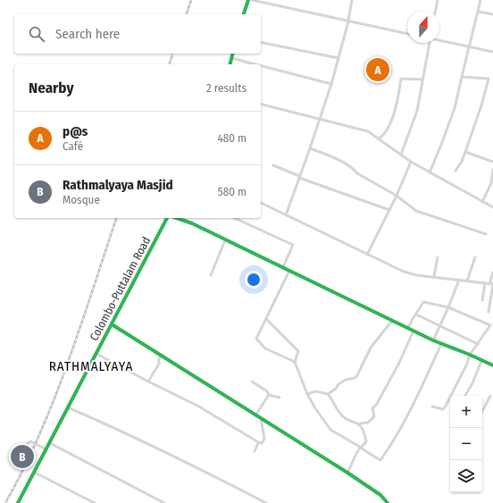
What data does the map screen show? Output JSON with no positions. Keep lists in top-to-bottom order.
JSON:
{
  "streets": {
    "main road": ["Colombo-Puttalam Road"]
  },
  "districts": ["RATHMALYAYA"],
  "north": "top",
  "page": {
    "search": "Search here",
    "pins": ["A", "B"],
    "heading": ["Nearby", "2 results"],
    "list": [
      {
        "mark": "A",
        "name": "p@s",
        "note": "Café",
        "value": "480 m"
      },
      {
        "mark": "B",
        "name": "Rathmalyaya Masjid",
        "note": "Mosque",
        "value": "580 m"
      }
    ],
    "map_buttons": ["+", "−"]
  }
}
